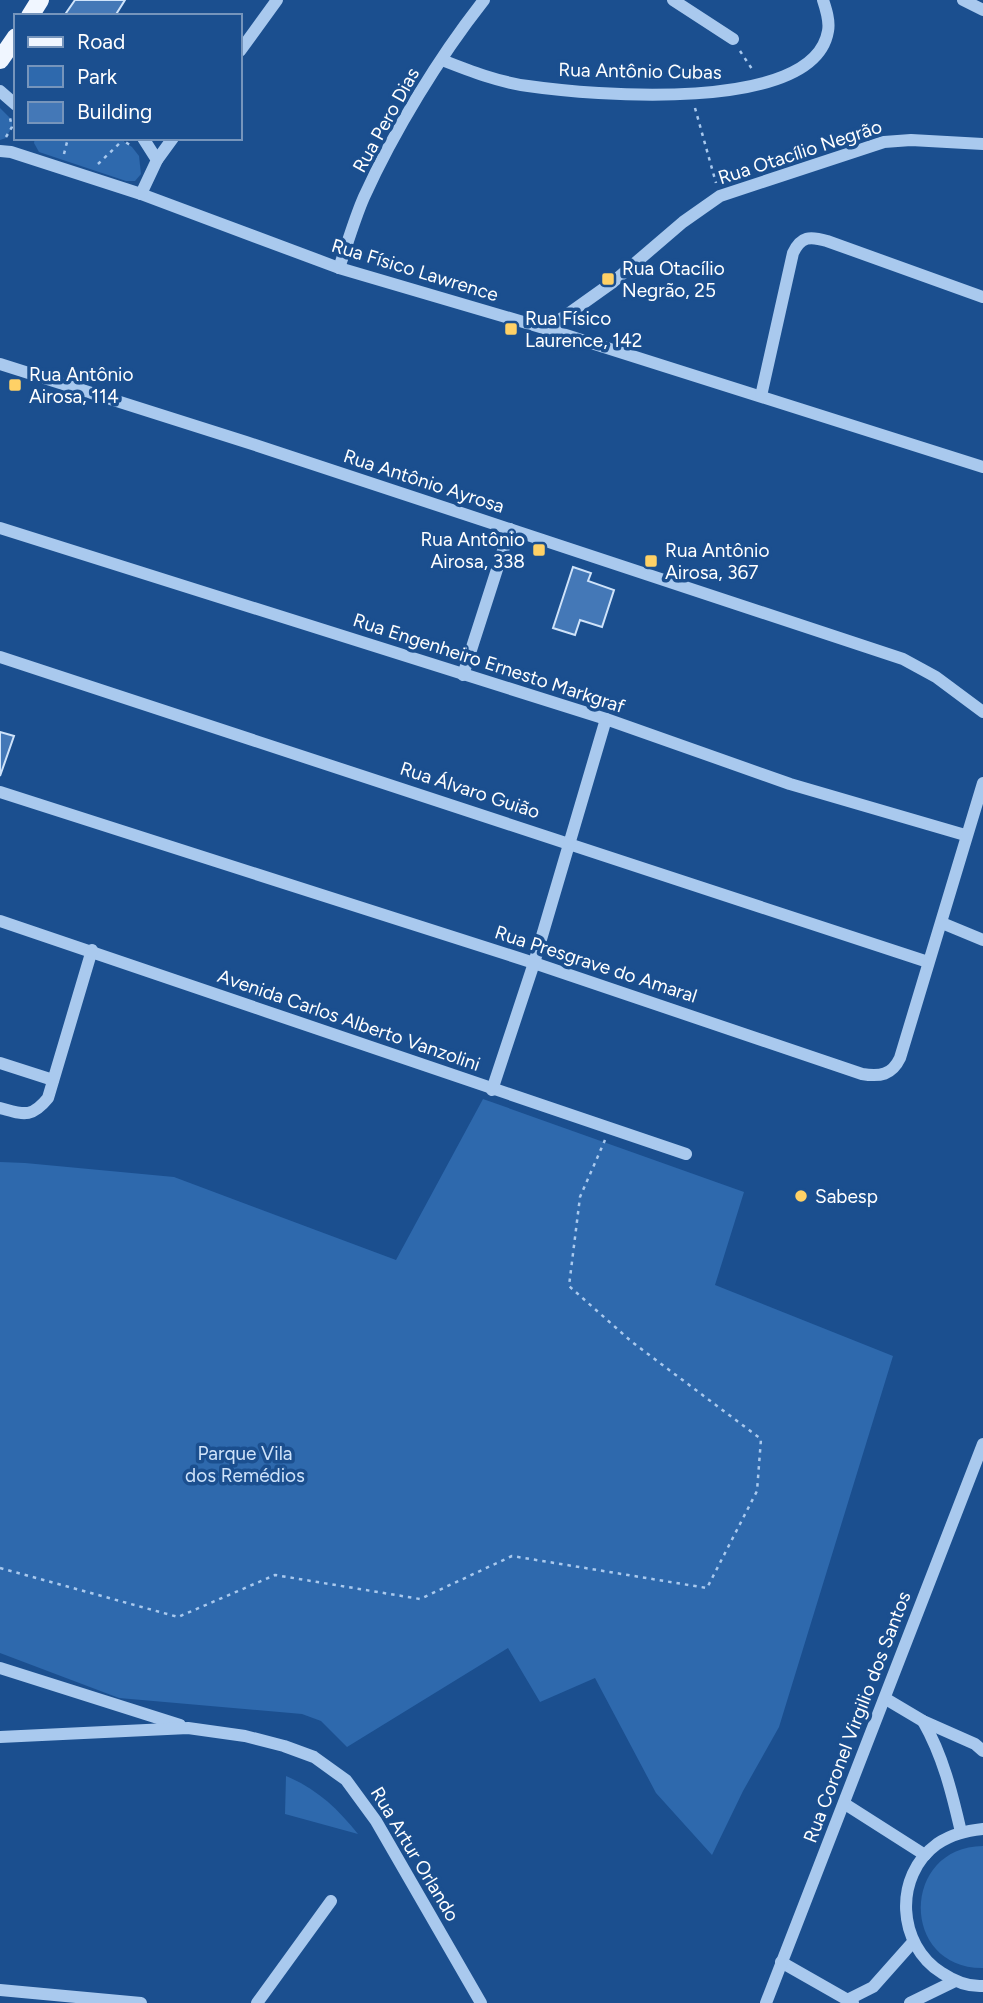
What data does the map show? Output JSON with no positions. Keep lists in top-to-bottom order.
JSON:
{
  "streets": {
    "street": [
      "Rua Antônio Cubas",
      "Rua Pero Dias",
      "Rua Otacílio Negrão",
      "Rua Físico Lawrence",
      "Rua Antônio Ayrosa",
      "Rua Engenheiro Ernesto Markgraf",
      "Rua Álvaro Guião",
      "Rua Presgrave do Amaral",
      "Avenida Carlos Alberto Vanzolini",
      "Rua Coronel Virgilio dos Santos",
      "Rua Artur Orlando"
    ]
  },
  "crossings": [
    ["Rua Antônio Cubas", "Rua Pero Dias"],
    ["Rua Pero Dias", "Rua Físico Lawrence"],
    ["Rua Otacílio Negrão", "Rua Físico Lawrence"],
    ["Rua Engenheiro Ernesto Markgraf", "Rua Presgrave do Amaral"],
    ["Rua Álvaro Guião", "Rua Presgrave do Amaral"]
  ],
  "parks": ["Parque Vila dos Remédios"],
  "places": {
    "transit": [
      "Rua Otacílio Negrão, 25",
      "Rua Físico Laurence, 142",
      "Rua Antônio Airosa, 114",
      "Rua Antônio Airosa, 338",
      "Rua Antônio Airosa, 367"
    ],
    "other": ["Sabesp"]
  },
  "legend": ["Road", "Park", "Building"]
}
